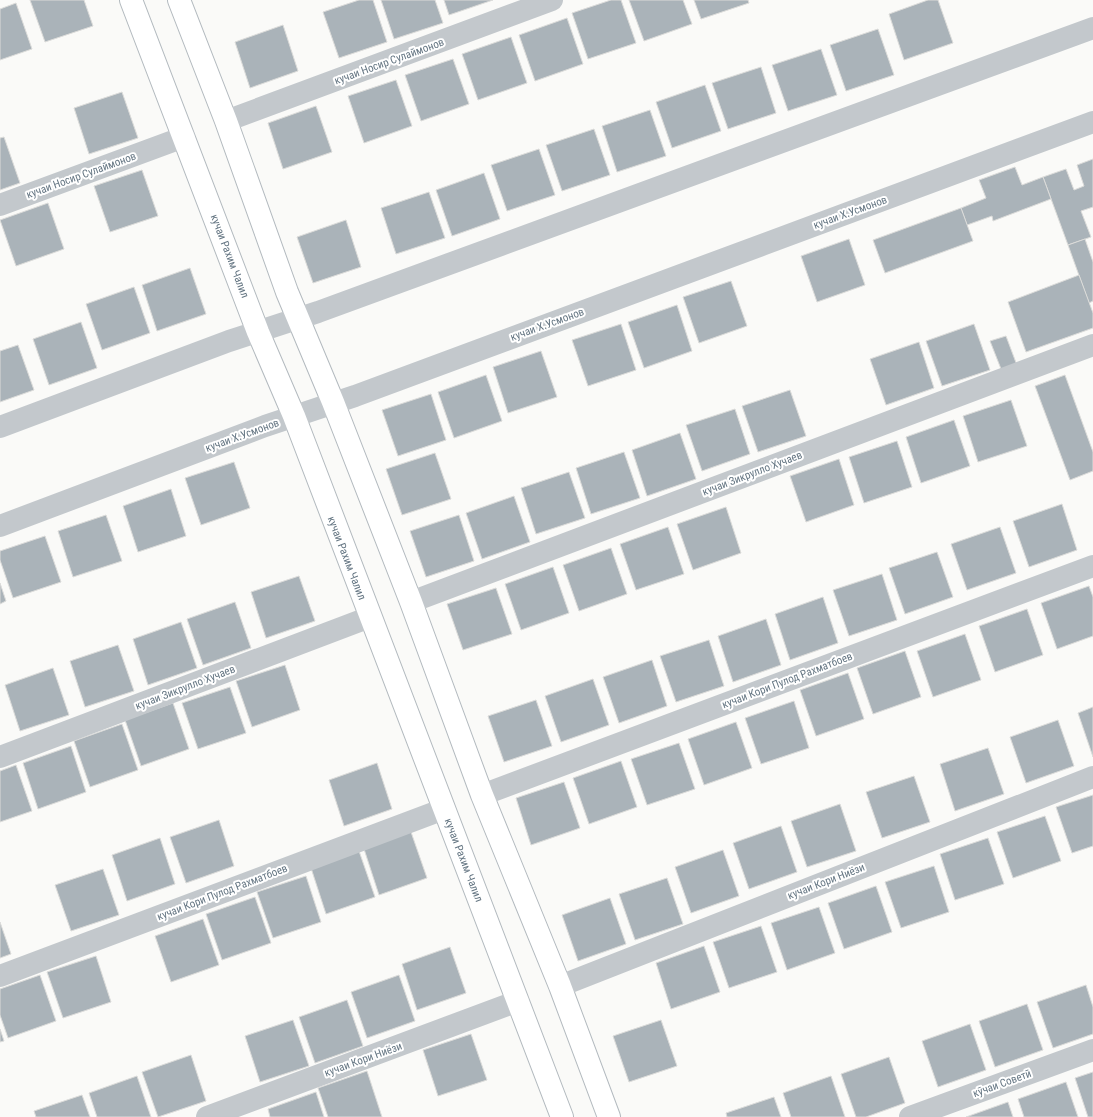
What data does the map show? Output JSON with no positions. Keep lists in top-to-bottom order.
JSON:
{
  "streets": {
    "main road": ["кучаи Рахим Чалил"],
    "street": [
      "кучаи Носир Сулаймонов",
      "кучаи Х.Усмонов",
      "кучаи Зикрулло Хучаев",
      "кучаи Кори Пулод Рахматбоев",
      "кучаи Кори Ниёзи",
      "кӯчаи Советӣ"
    ]
  },
  "crossings": [
    ["кучаи Носир Сулаймонов", "кучаи Рахим Чалил"],
    ["кучаи Х.Усмонов", "кучаи Рахим Чалил"],
    ["кучаи Рахим Чалил", "кучаи Зикрулло Хучаев"],
    ["кучаи Рахим Чалил", "кучаи Кори Пулод Рахматбоев"],
    ["кучаи Рахим Чалил", "кучаи Кори Ниёзи"]
  ]
}
